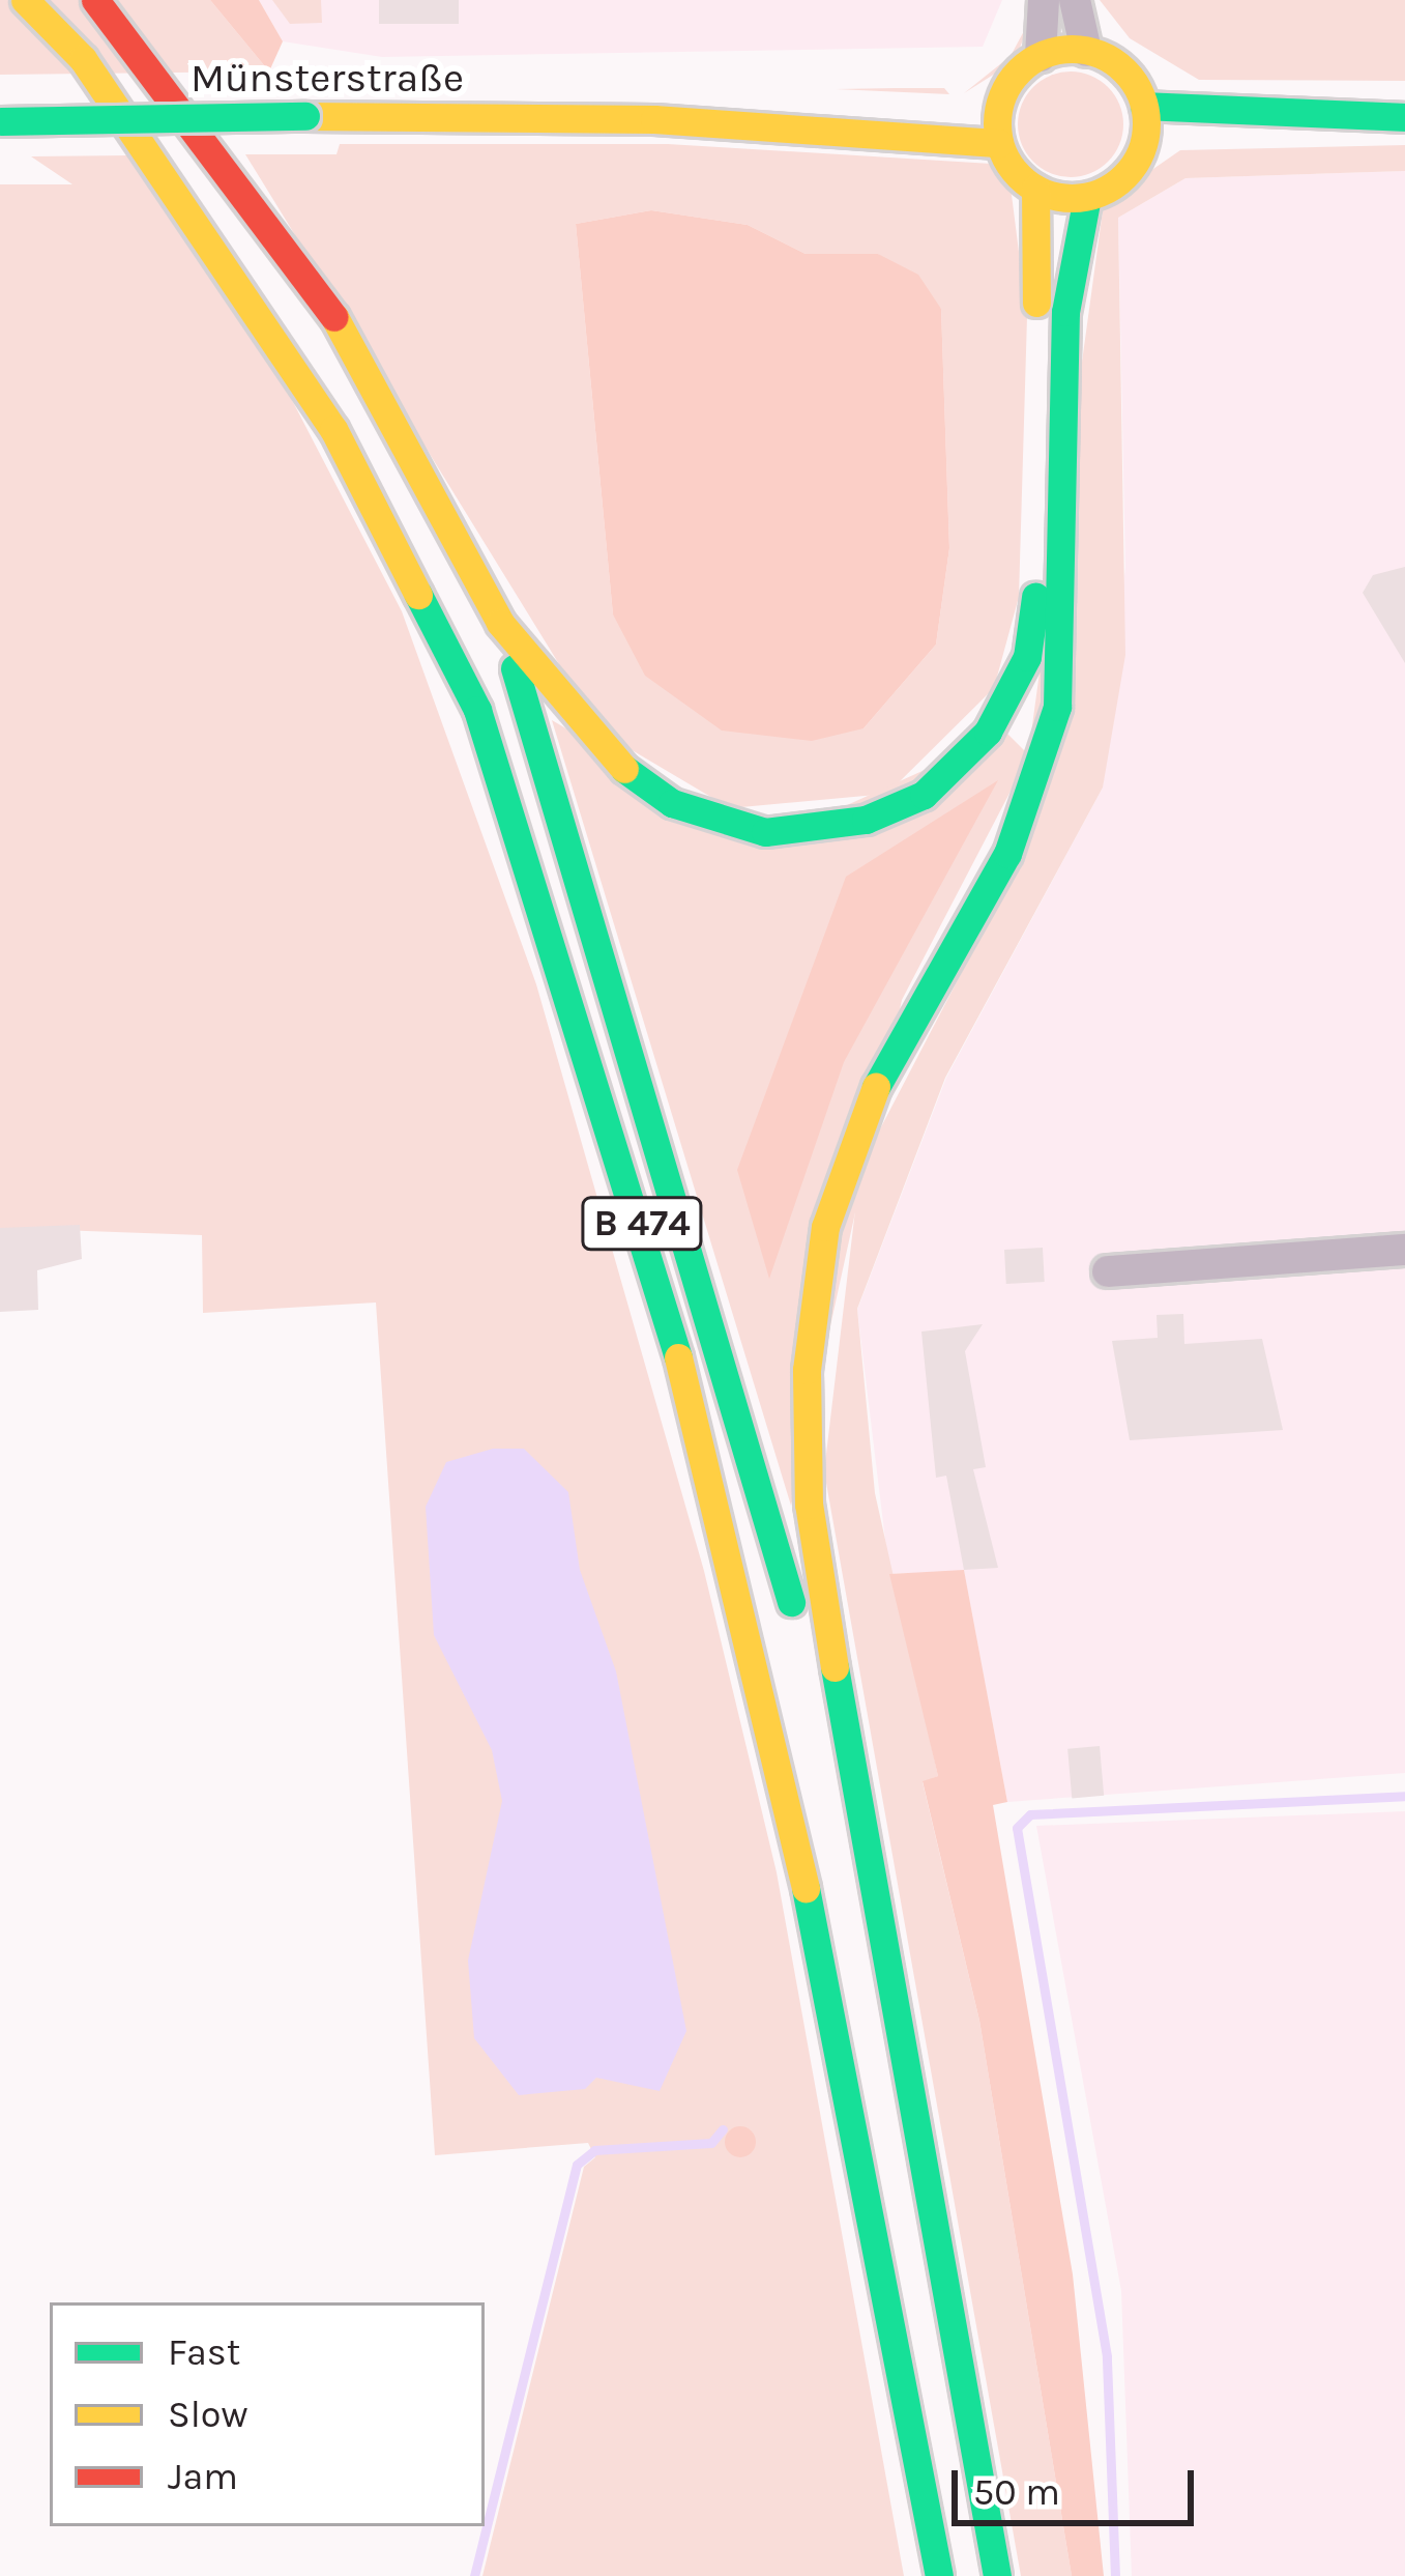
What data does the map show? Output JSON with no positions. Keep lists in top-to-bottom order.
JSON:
{
  "streets": {
    "main road": ["Münsterstraße", "B 474"]
  },
  "legend": ["Fast", "Slow", "Jam"],
  "scale_bar": "50 m"
}
